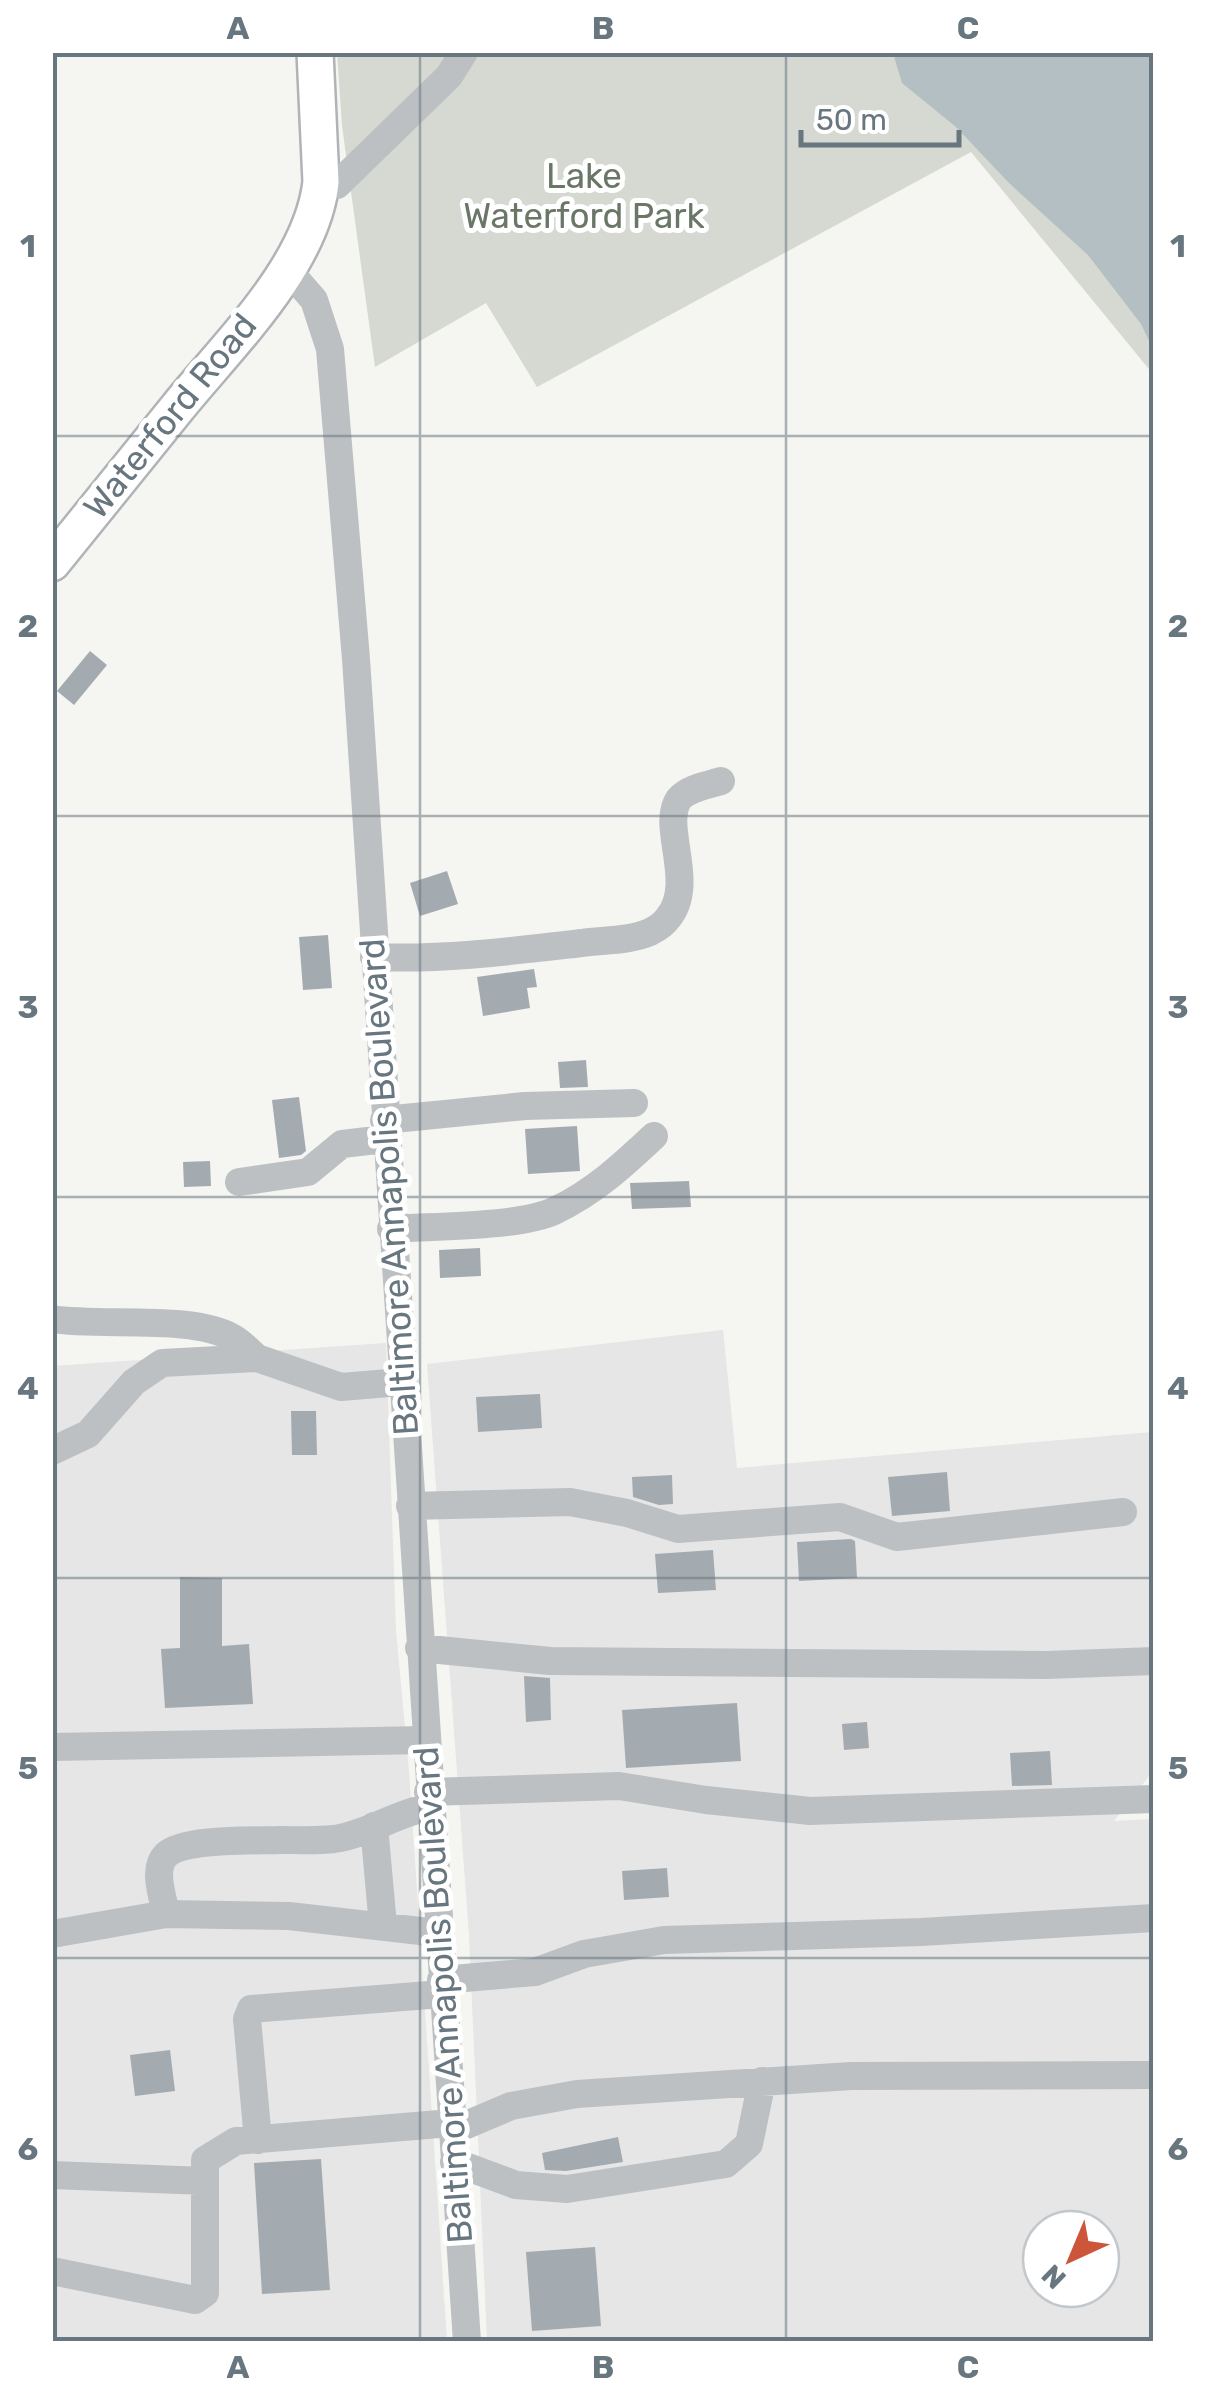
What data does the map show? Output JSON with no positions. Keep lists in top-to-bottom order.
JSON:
{
  "streets": {
    "main road": ["Waterford Road"],
    "street": ["Baltimore Annapolis Boulevard"]
  },
  "crossings": [
    ["Waterford Road", "Baltimore Annapolis Boulevard"]
  ],
  "parks": ["Lake Waterford Park"],
  "scale_bar": "50 m",
  "north": "bottom left",
  "grid": {
    "columns": ["A", "B", "C"],
    "rows": [
      "1",
      "2",
      "3",
      "4",
      "5",
      "6"
    ]
  }
}
